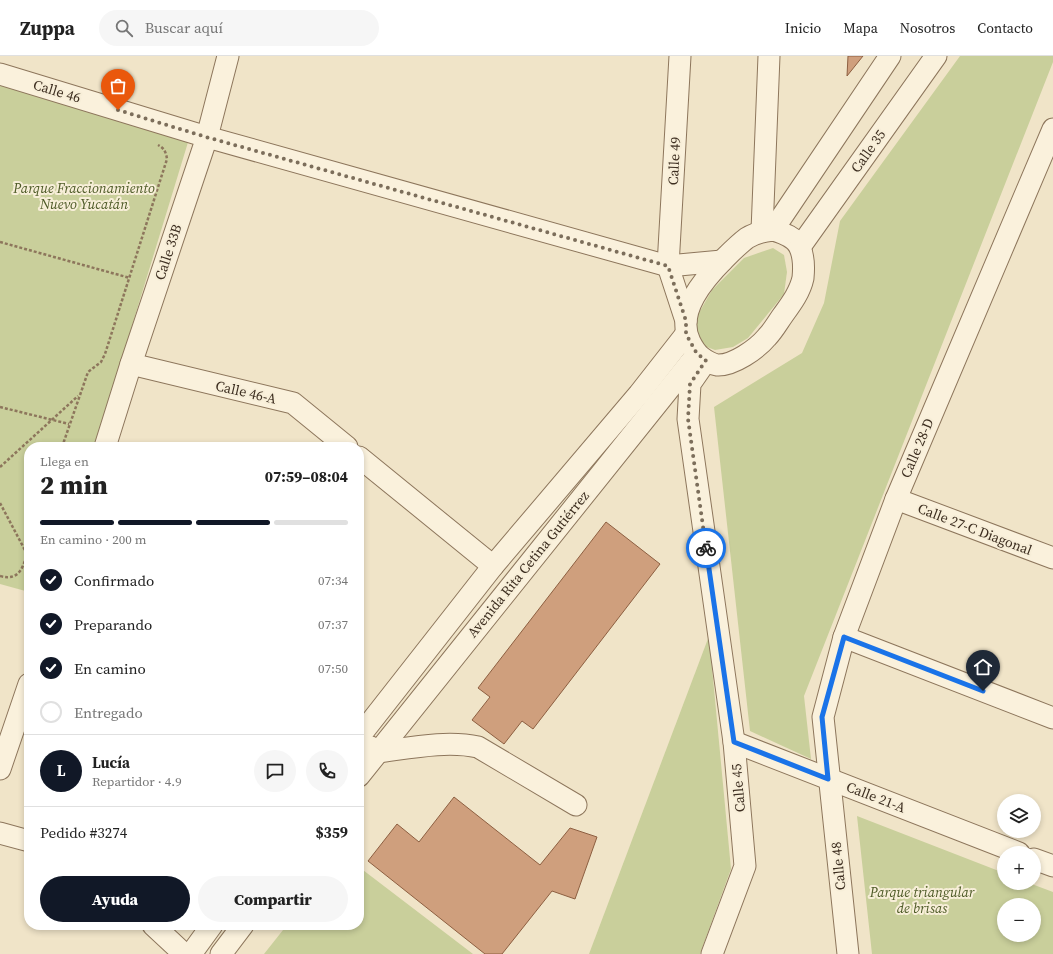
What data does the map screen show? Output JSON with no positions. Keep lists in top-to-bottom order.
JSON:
{
  "streets": {
    "street": [
      "Calle 46",
      "Calle 35",
      "Calle 49",
      "Calle 33B",
      "Calle 46-A",
      "Calle 28-D",
      "Calle 27-C Diagonal",
      "Avenida Rita Cetina Gutiérrez",
      "Calle 45",
      "Calle 21-A",
      "Calle 48"
    ]
  },
  "crossings": [
    ["Calle 46", "Calle 35"],
    ["Calle 46", "Calle 49"],
    ["Calle 46", "Calle 33B"],
    ["Calle 46", "Avenida Rita Cetina Gutiérrez"],
    ["Calle 46", "Calle 45"],
    ["Calle 35", "Avenida Rita Cetina Gutiérrez"],
    ["Calle 35", "Calle 45"],
    ["Calle 33B", "Calle 46-A"],
    ["Calle 28-D", "Calle 27-C Diagonal"],
    ["Calle 28-D", "Calle 21-A"],
    ["Calle 28-D", "Calle 48"],
    ["Avenida Rita Cetina Gutiérrez", "Calle 45"],
    ["Calle 45", "Calle 21-A"],
    ["Calle 21-A", "Calle 48"]
  ],
  "parks": ["Parque Fraccionamiento Nuevo Yucatán", "Parque triangular de brisas"],
  "page": {
    "header": "Zuppa",
    "search": "Buscar aquí",
    "nav": [
      "Inicio",
      "Mapa",
      "Nosotros",
      "Contacto"
    ],
    "heading": ["2 min", "Llega en", "07:59–08:04"],
    "panel": [
      "Lucía",
      "Repartidor · 4.9",
      "Pedido #3274",
      "$359"
    ],
    "bar": "En camino · 200 m",
    "list": [
      ["Confirmado", "07:34"],
      ["Preparando", "07:37"],
      ["En camino", "07:50"],
      "Entregado"
    ],
    "round": "L",
    "map_buttons": ["+", "−"],
    "buttons": ["Ayuda", "Compartir"]
  }
}
